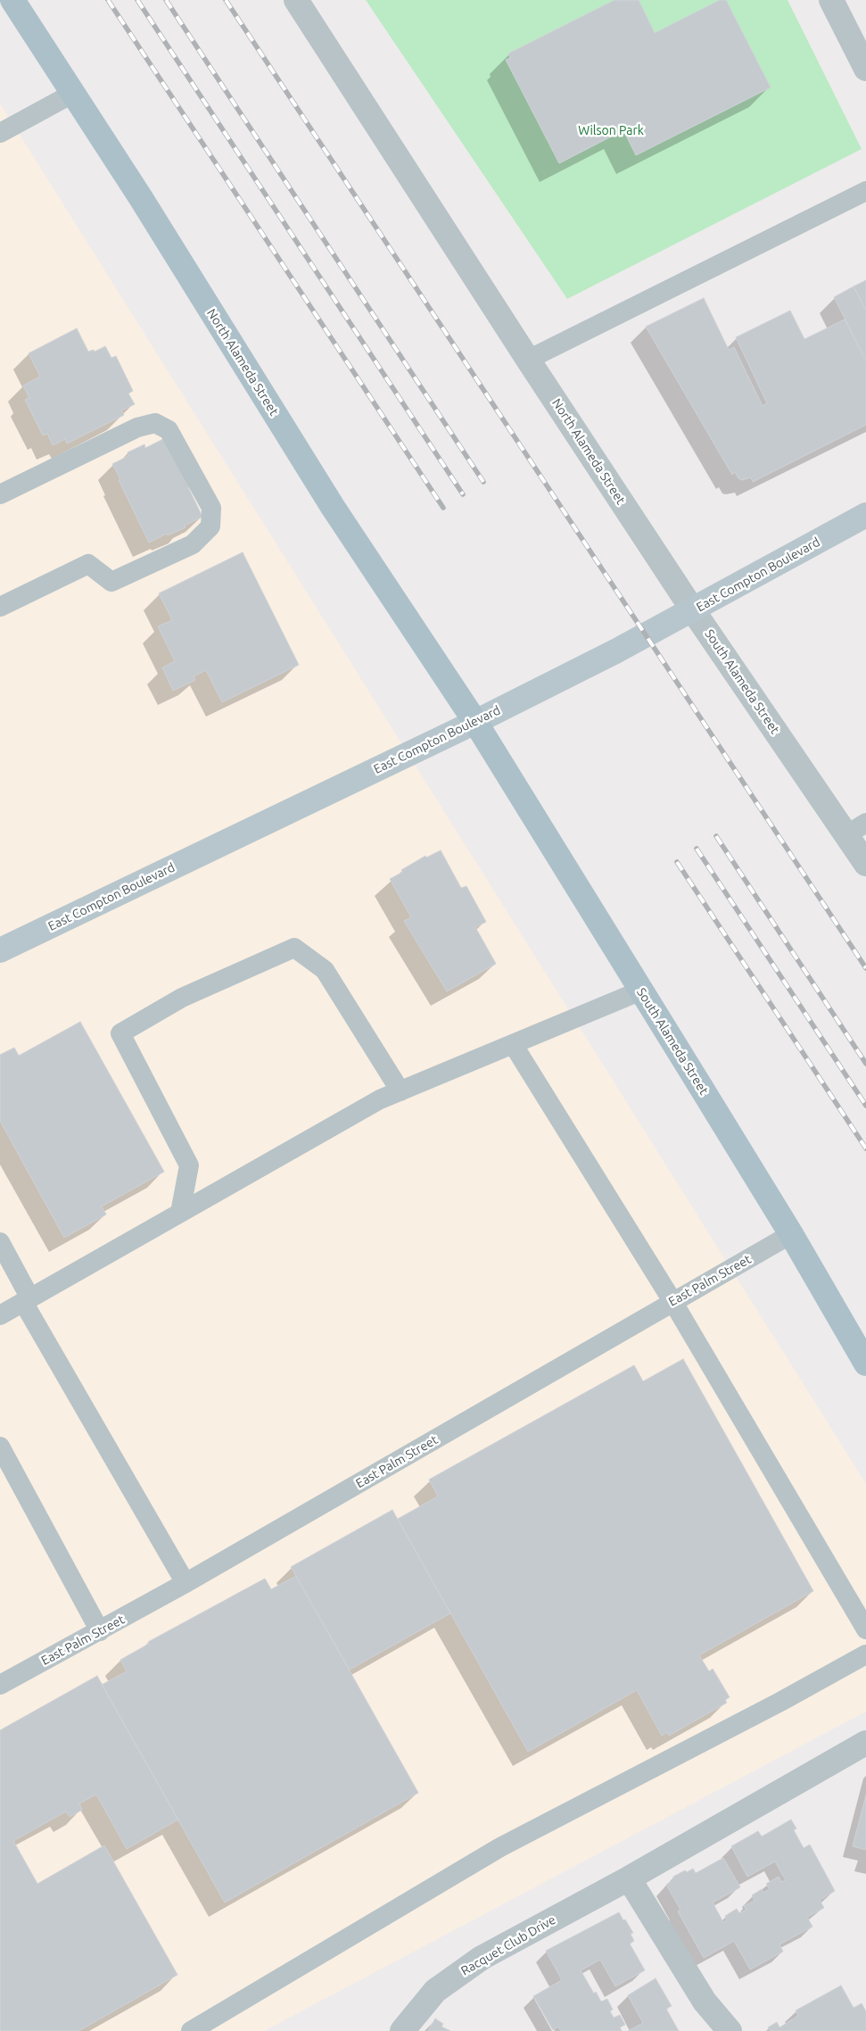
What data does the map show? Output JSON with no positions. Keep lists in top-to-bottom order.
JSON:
{
  "streets": {
    "main road": ["North Alameda Street", "East Compton Boulevard", "South Alameda Street"],
    "street": ["Racquet Club Drive"],
    "lane": ["East Palm Street"]
  },
  "crossings": [
    ["North Alameda Street", "East Compton Boulevard"],
    ["North Alameda Street", "South Alameda Street"],
    ["East Compton Boulevard", "South Alameda Street"],
    ["South Alameda Street", "East Palm Street"]
  ],
  "parks": ["Wilson Park"]
}
